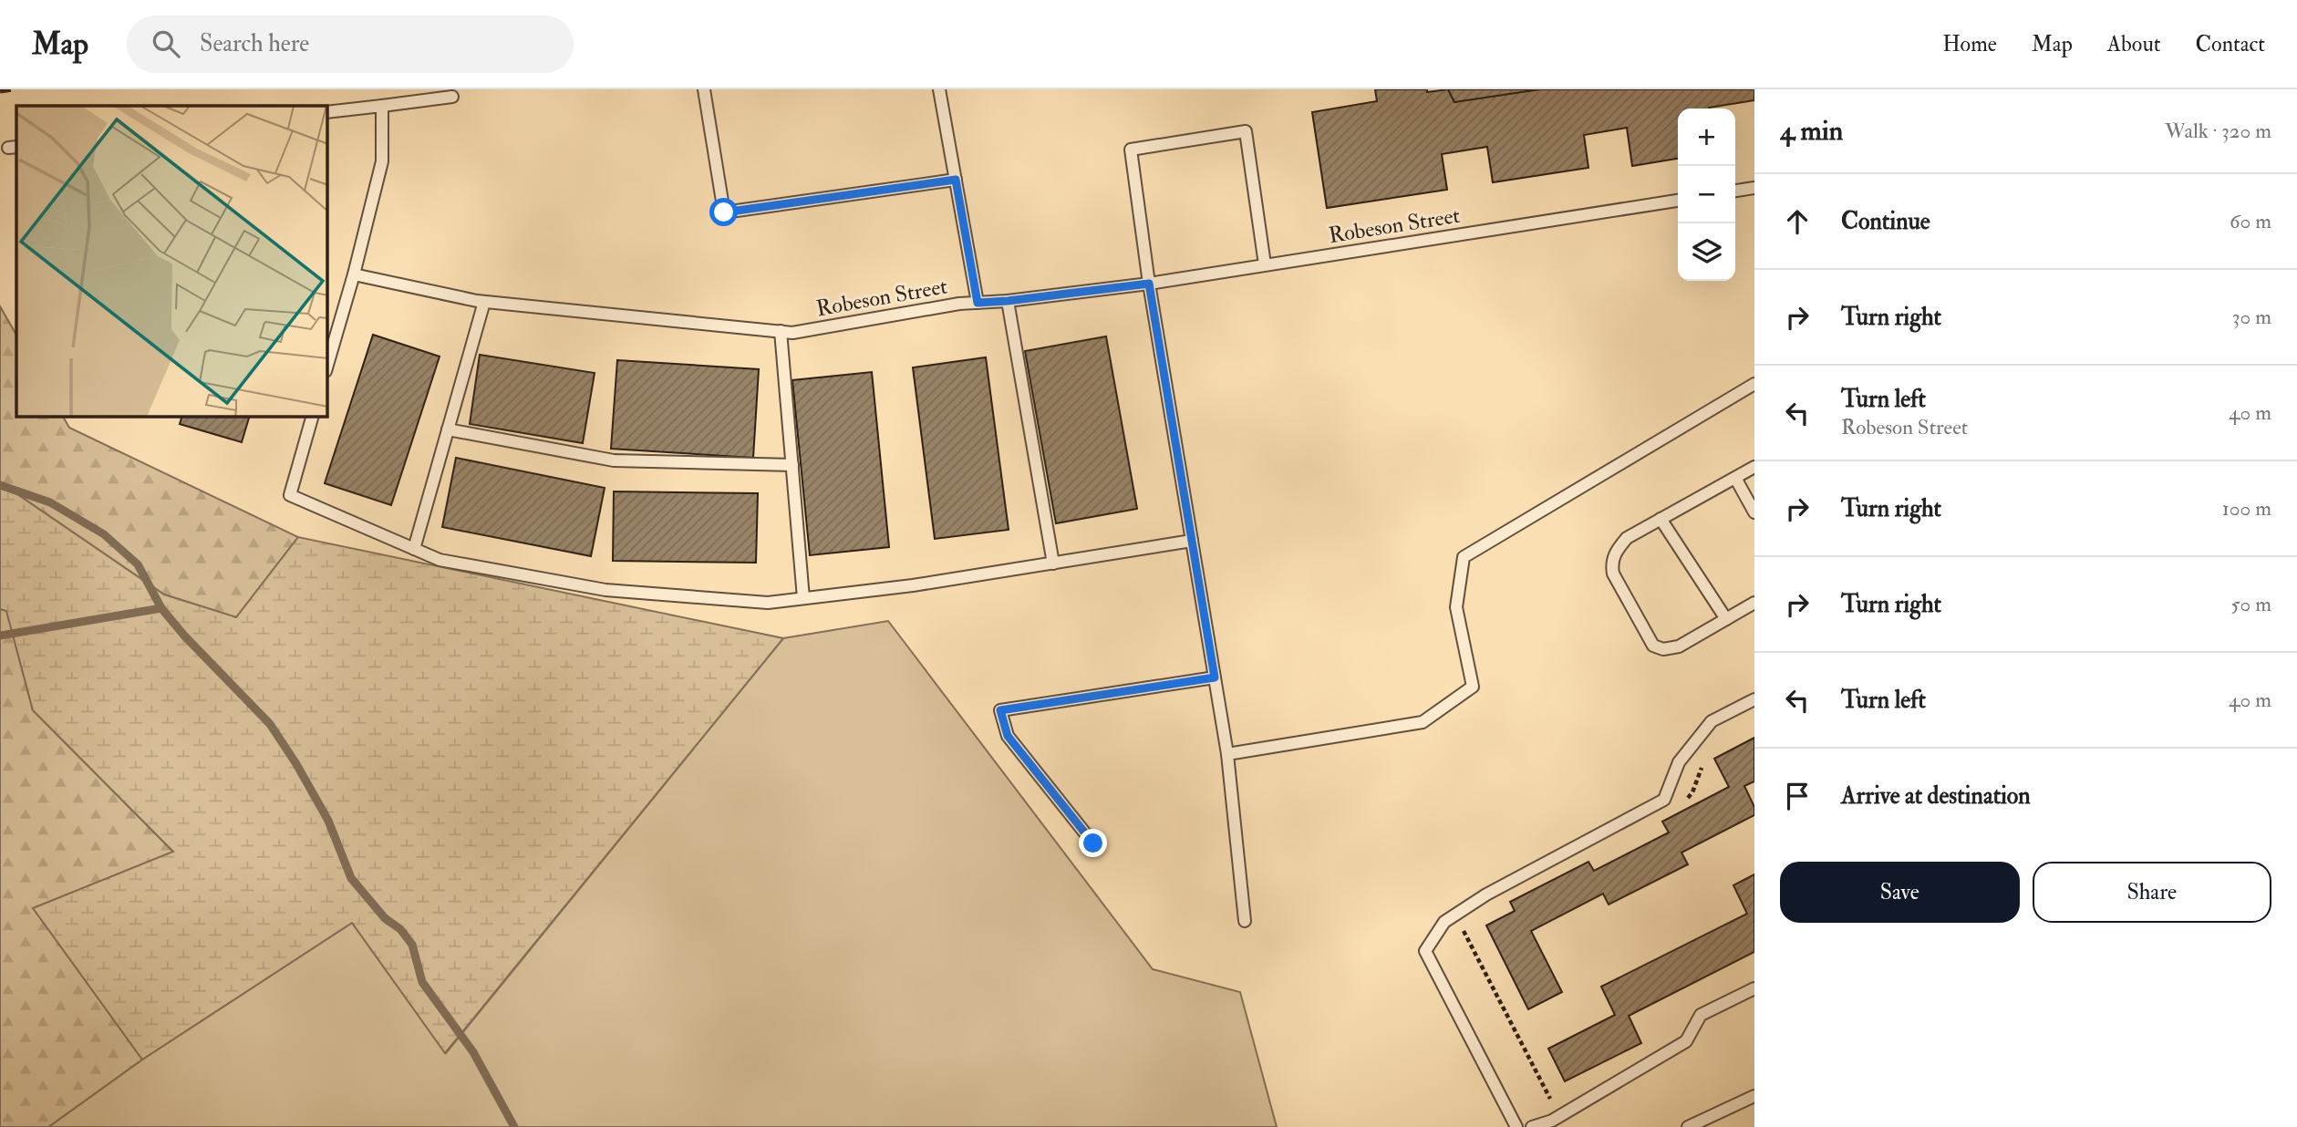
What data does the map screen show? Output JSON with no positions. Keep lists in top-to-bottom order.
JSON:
{
  "streets": {
    "lane": ["Robeson Street"]
  },
  "page": {
    "header": "Map",
    "search": "Search here",
    "nav": [
      "Home",
      "Map",
      "About",
      "Contact"
    ],
    "heading": ["4 min", "Walk · 320 m"],
    "map_buttons": ["+", "−"],
    "list": [
      ["Continue", "60 m"],
      ["Turn right", "30 m"],
      ["Turn left", "Robeson Street", "40 m"],
      ["Turn right", "100 m"],
      ["Turn right", "50 m"],
      ["Turn left", "40 m"],
      "Arrive at destination"
    ],
    "buttons": ["Save", "Share"]
  }
}
